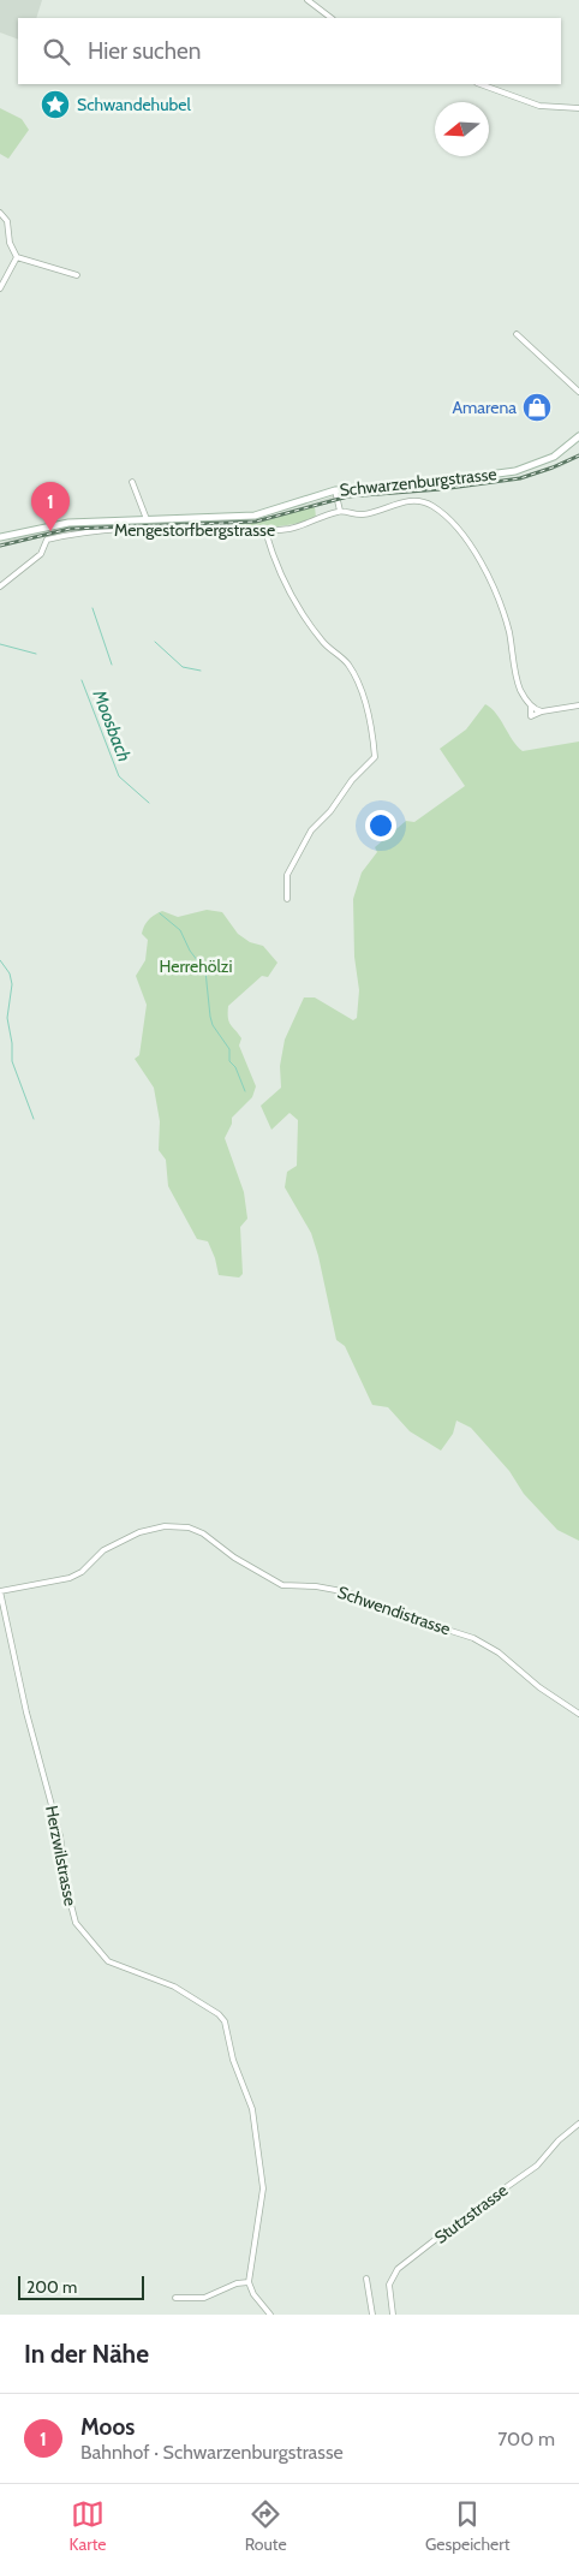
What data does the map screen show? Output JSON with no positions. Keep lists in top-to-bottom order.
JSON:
{
  "streets": {
    "main road": ["Schwarzenburgstrasse"],
    "street": [
      "Mengestorfbergstrasse",
      "Schwendistrasse",
      "Herzwilstrasse",
      "Stutzstrasse"
    ]
  },
  "crossings": [
    ["Schwendistrasse", "Herzwilstrasse"]
  ],
  "water": ["Moosbach"],
  "parks": ["Herrehölzi"],
  "places": {
    "place": ["Schwandehubel"],
    "shop": ["Amarena"]
  },
  "scale_bar": "200 m",
  "north": "left",
  "page": {
    "search": "Hier suchen",
    "pins": "1",
    "scale": "200 m",
    "heading": "In der Nähe",
    "list": [
      {
        "mark": "1",
        "name": "Moos",
        "note": "Bahnhof · Schwarzenburgstrasse",
        "value": "700 m"
      }
    ],
    "nav": ["Karte", "Route", "Gespeichert"]
  }
}
